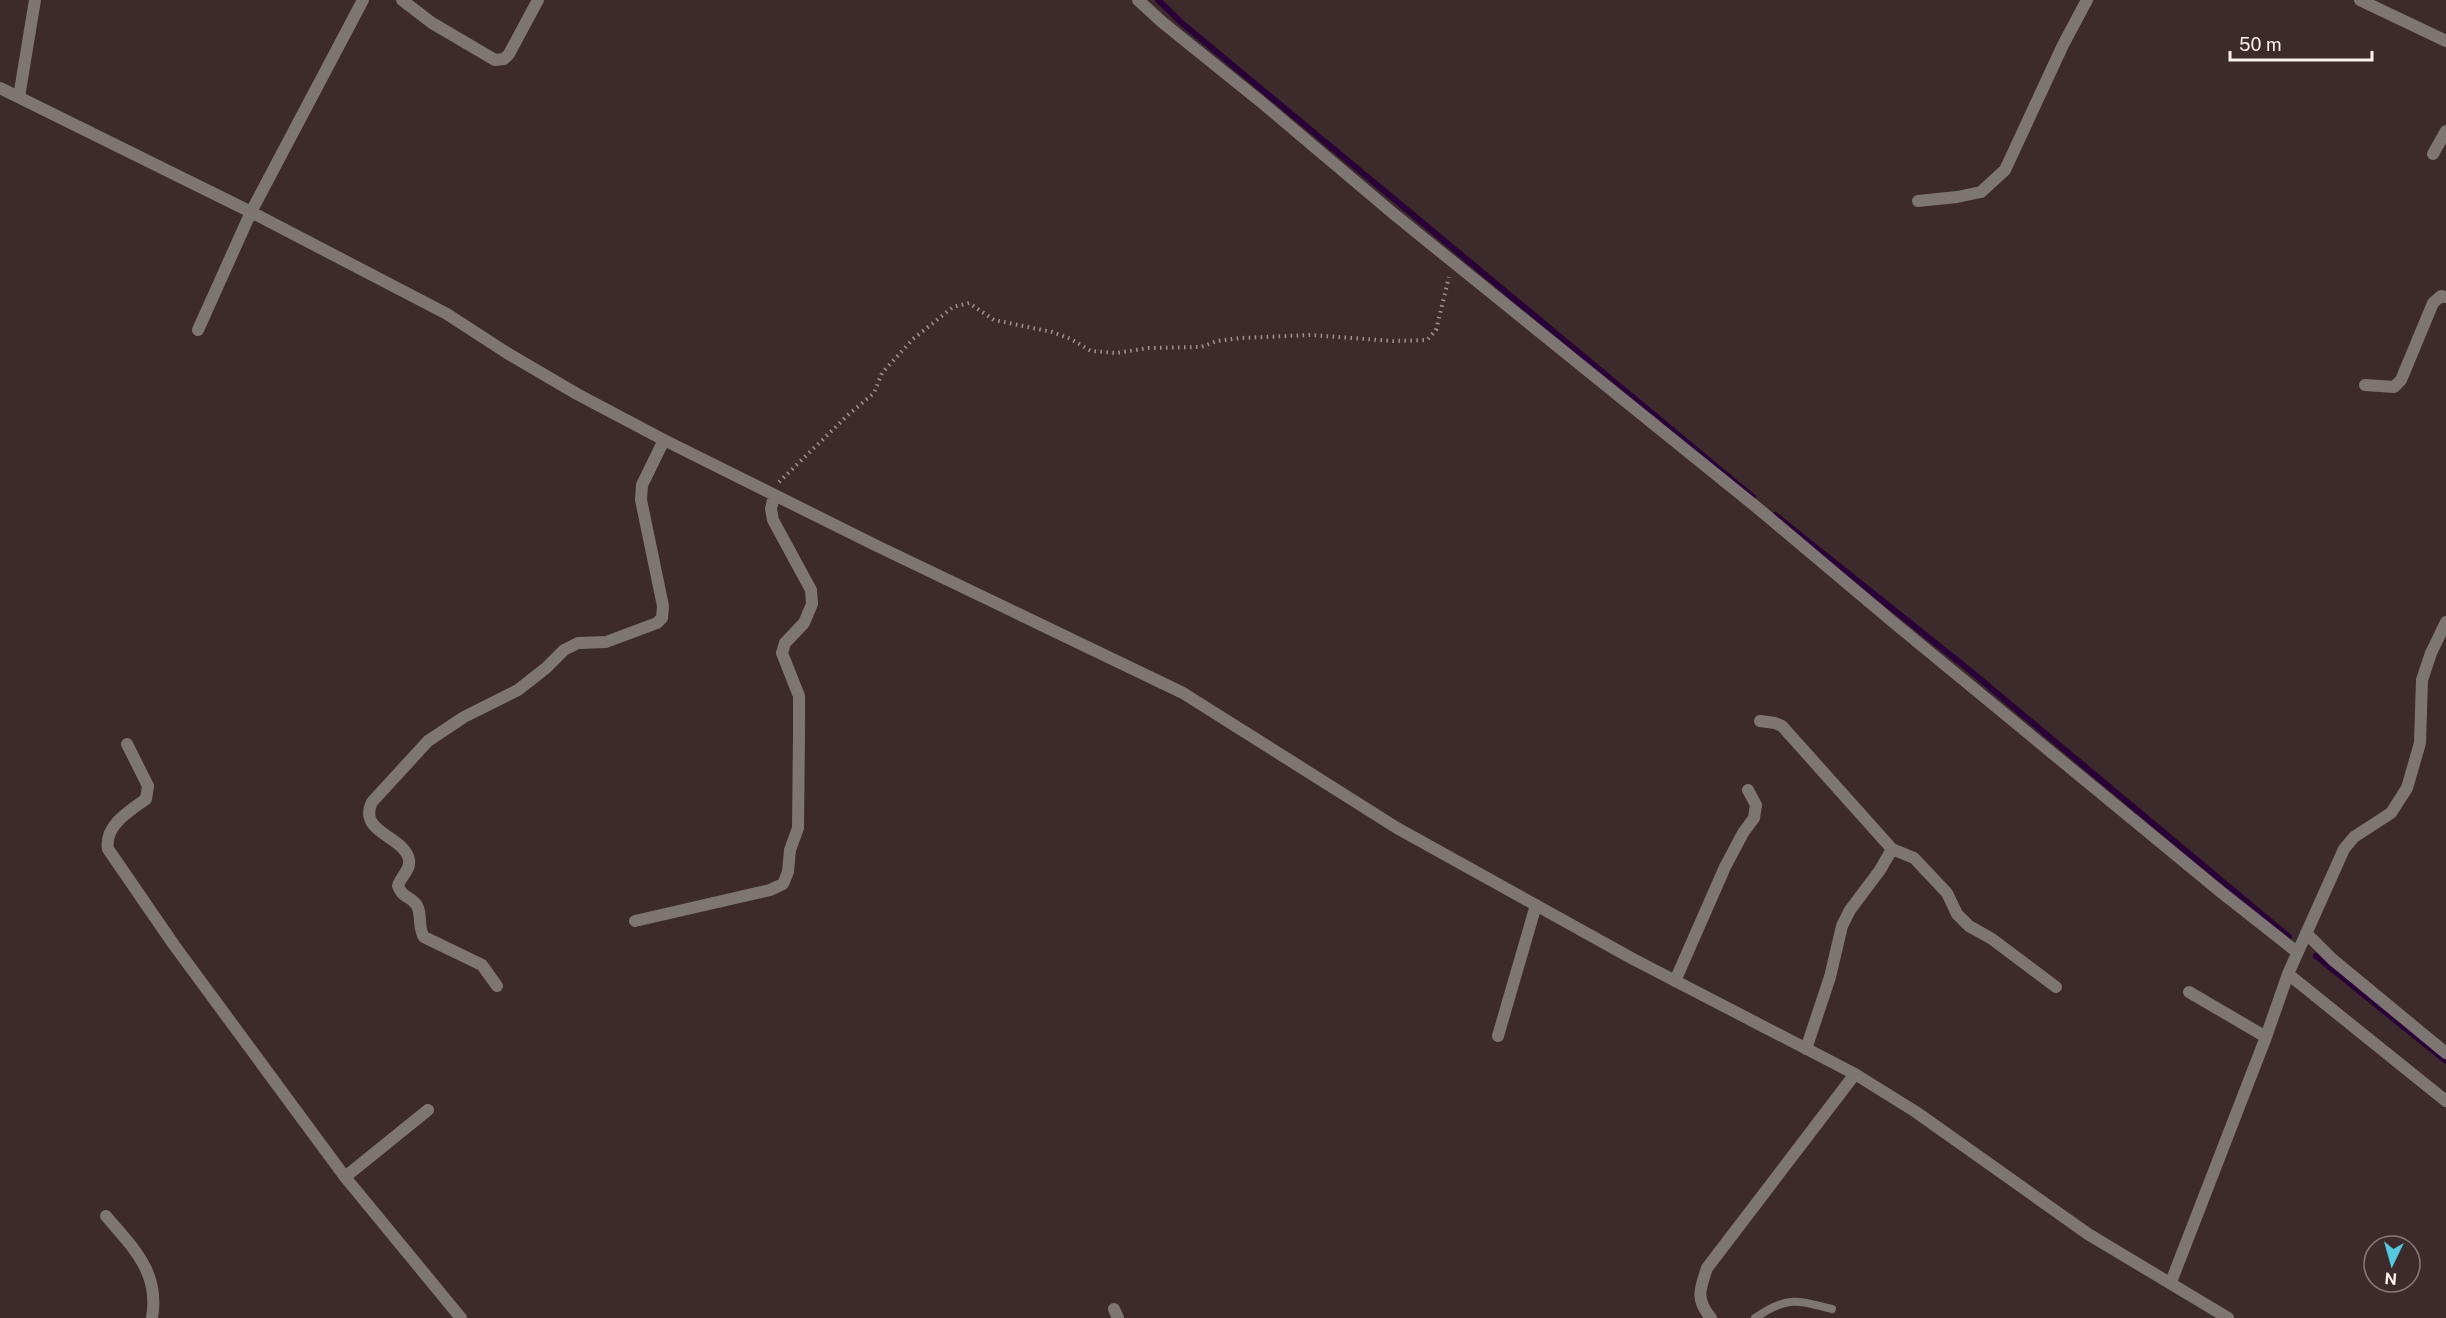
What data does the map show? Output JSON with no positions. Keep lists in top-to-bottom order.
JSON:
{
  "scale_bar": "50 m",
  "north": "bottom"
}
